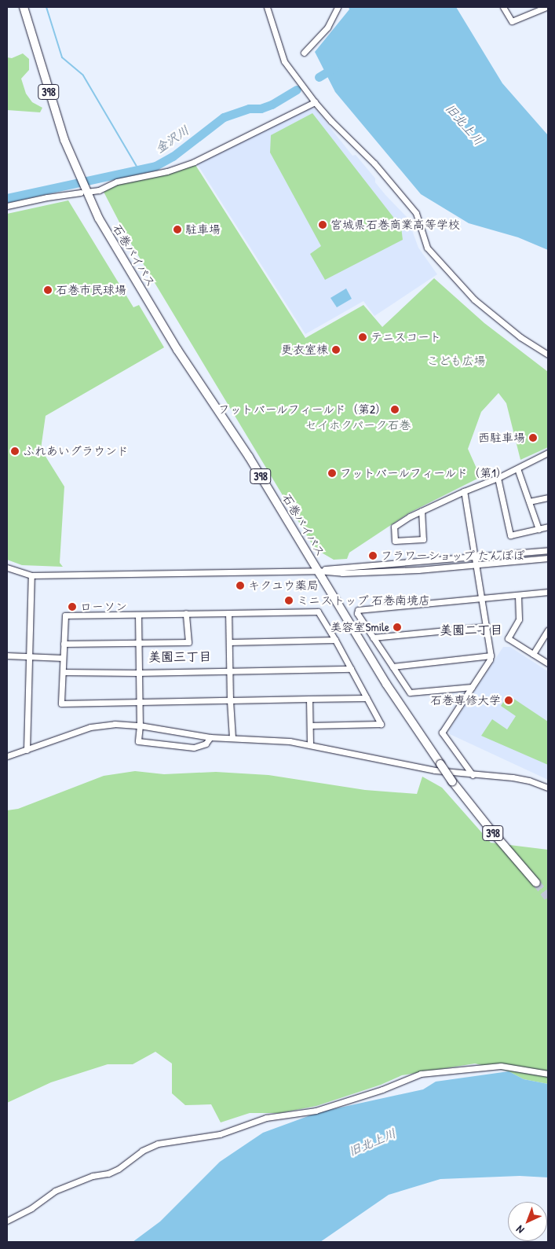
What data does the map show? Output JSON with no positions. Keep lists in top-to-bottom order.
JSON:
{
  "streets": {
    "highway": ["398", "石巻バイパス"]
  },
  "districts": ["美園二丁目", "美園三丁目"],
  "water": ["旧北上川", "金沢川"],
  "parks": ["こども広場", "セイホクパーク石巻"],
  "places": [
    "宮城県石巻商業高等学校",
    "駐車場",
    "石巻市民球場",
    "テニスコート",
    "更衣室棟",
    "フットバールフィールド（第2）",
    "西駐車場",
    "ふれあいグラウンド",
    "フットバールフィールド（第1）",
    "フラワーショップ たんぽぽ",
    "キクユウ薬局",
    "ミニストップ 石巻南境店",
    "ローソン",
    "美容室Smile",
    "石巻専修大学"
  ],
  "north": "bottom left"
}
